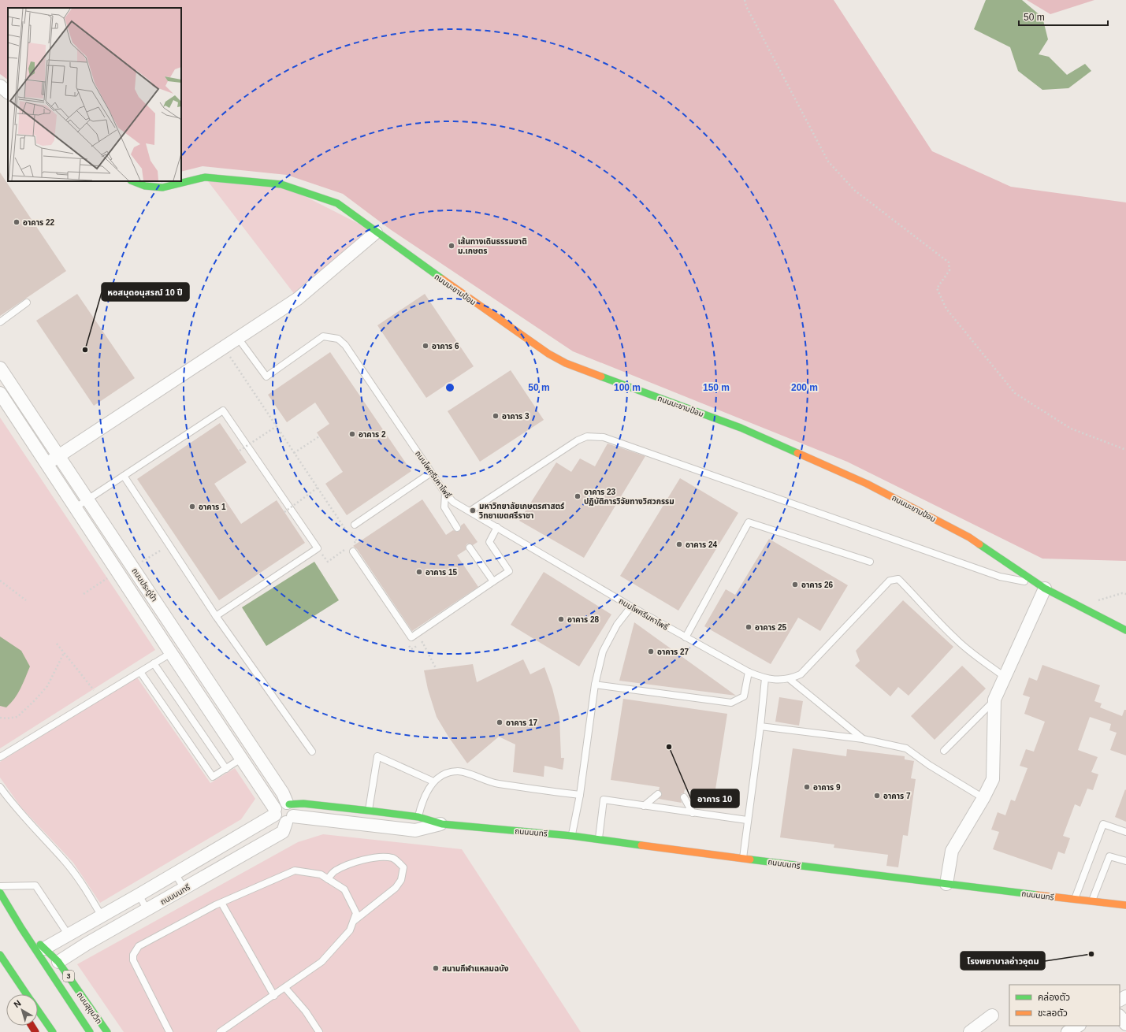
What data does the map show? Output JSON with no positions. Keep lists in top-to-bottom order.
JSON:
{
  "streets": {
    "main road": [
      "ถนนมะขามป้อม",
      "ถนนนนทรี",
      "3",
      "ถนนสุขุมวิท"
    ],
    "street": ["ถนนประดู่ป่า"],
    "lane": ["ถนนโพศรีมหาโพธิ์"]
  },
  "crossings": [
    ["ถนนประดู่ป่า", "ถนนนนทรี"],
    ["ถนนนนทรี", "ถนนสุขุมวิท"]
  ],
  "places": [
    "อาคาร 22",
    "เส้นทางเดินธรรมชาติ ม.เกษตร",
    "อาคาร 6",
    "หอสมุดอนุสรณ์ 10 ปี",
    "อาคาร 3",
    "อาคาร 2",
    "อาคาร 23 ปฏิบัติการวิจัยทางวิศวกรรม",
    "อาคาร 1",
    "มหาวิทยาลัยเกษตรศาสตร์ วิทยาเขตศรีราชา",
    "อาคาร 24",
    "อาคาร 15",
    "อาคาร 26",
    "อาคาร 28",
    "อาคาร 25",
    "อาคาร 27",
    "อาคาร 17",
    "อาคาร 10",
    "อาคาร 9",
    "อาคาร 7",
    "โรงพยาบาลอ่าวอุดม",
    "สนามกีฬาแหลมฉบัง"
  ],
  "legend": ["คล่องตัว", "ชะลอตัว"],
  "scale_bar": "50 m",
  "north": "top left",
  "rings": [
    "50 m",
    "100 m",
    "150 m",
    "200 m"
  ]
}
